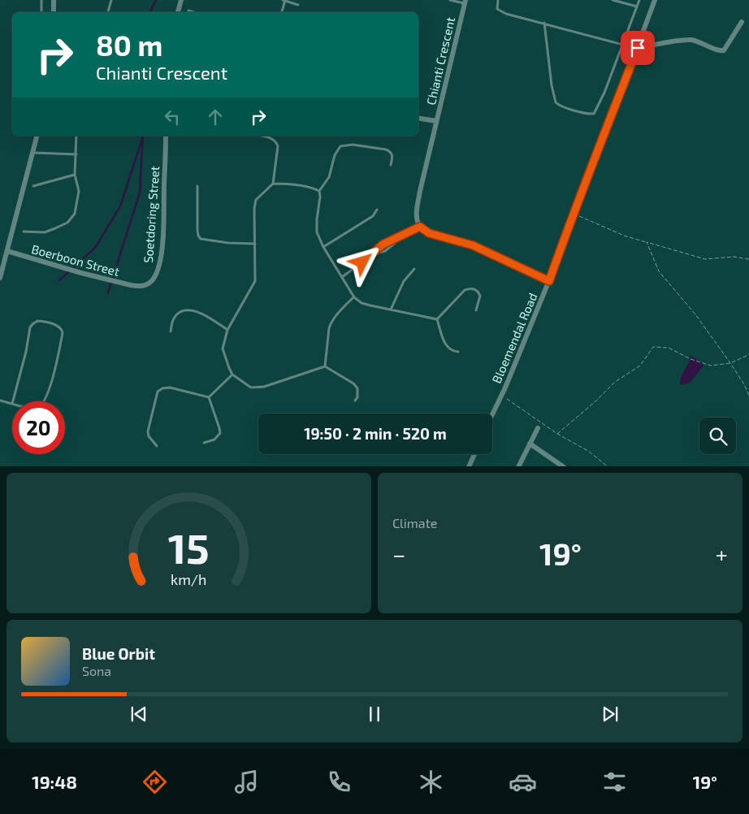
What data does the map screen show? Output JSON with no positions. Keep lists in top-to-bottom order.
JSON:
{
  "streets": {
    "street": [
      "Chianti Crescent",
      "Soetdoring Street",
      "Boerboon Street",
      "Bloemendal Road"
    ]
  },
  "crossings": [
    ["Soetdoring Street", "Boerboon Street"]
  ],
  "page": {
    "turn": ["80 m", "Chianti Crescent"],
    "limit": "20",
    "trip": "19:50 · 2 min · 520 m",
    "tile": "Climate",
    "heat": ["−", "19°", "+"],
    "song": ["Blue Orbit", "Sona"],
    "tabs": ["19:48", "19°"],
    "gauge": ["15", "km/h"]
  }
}
